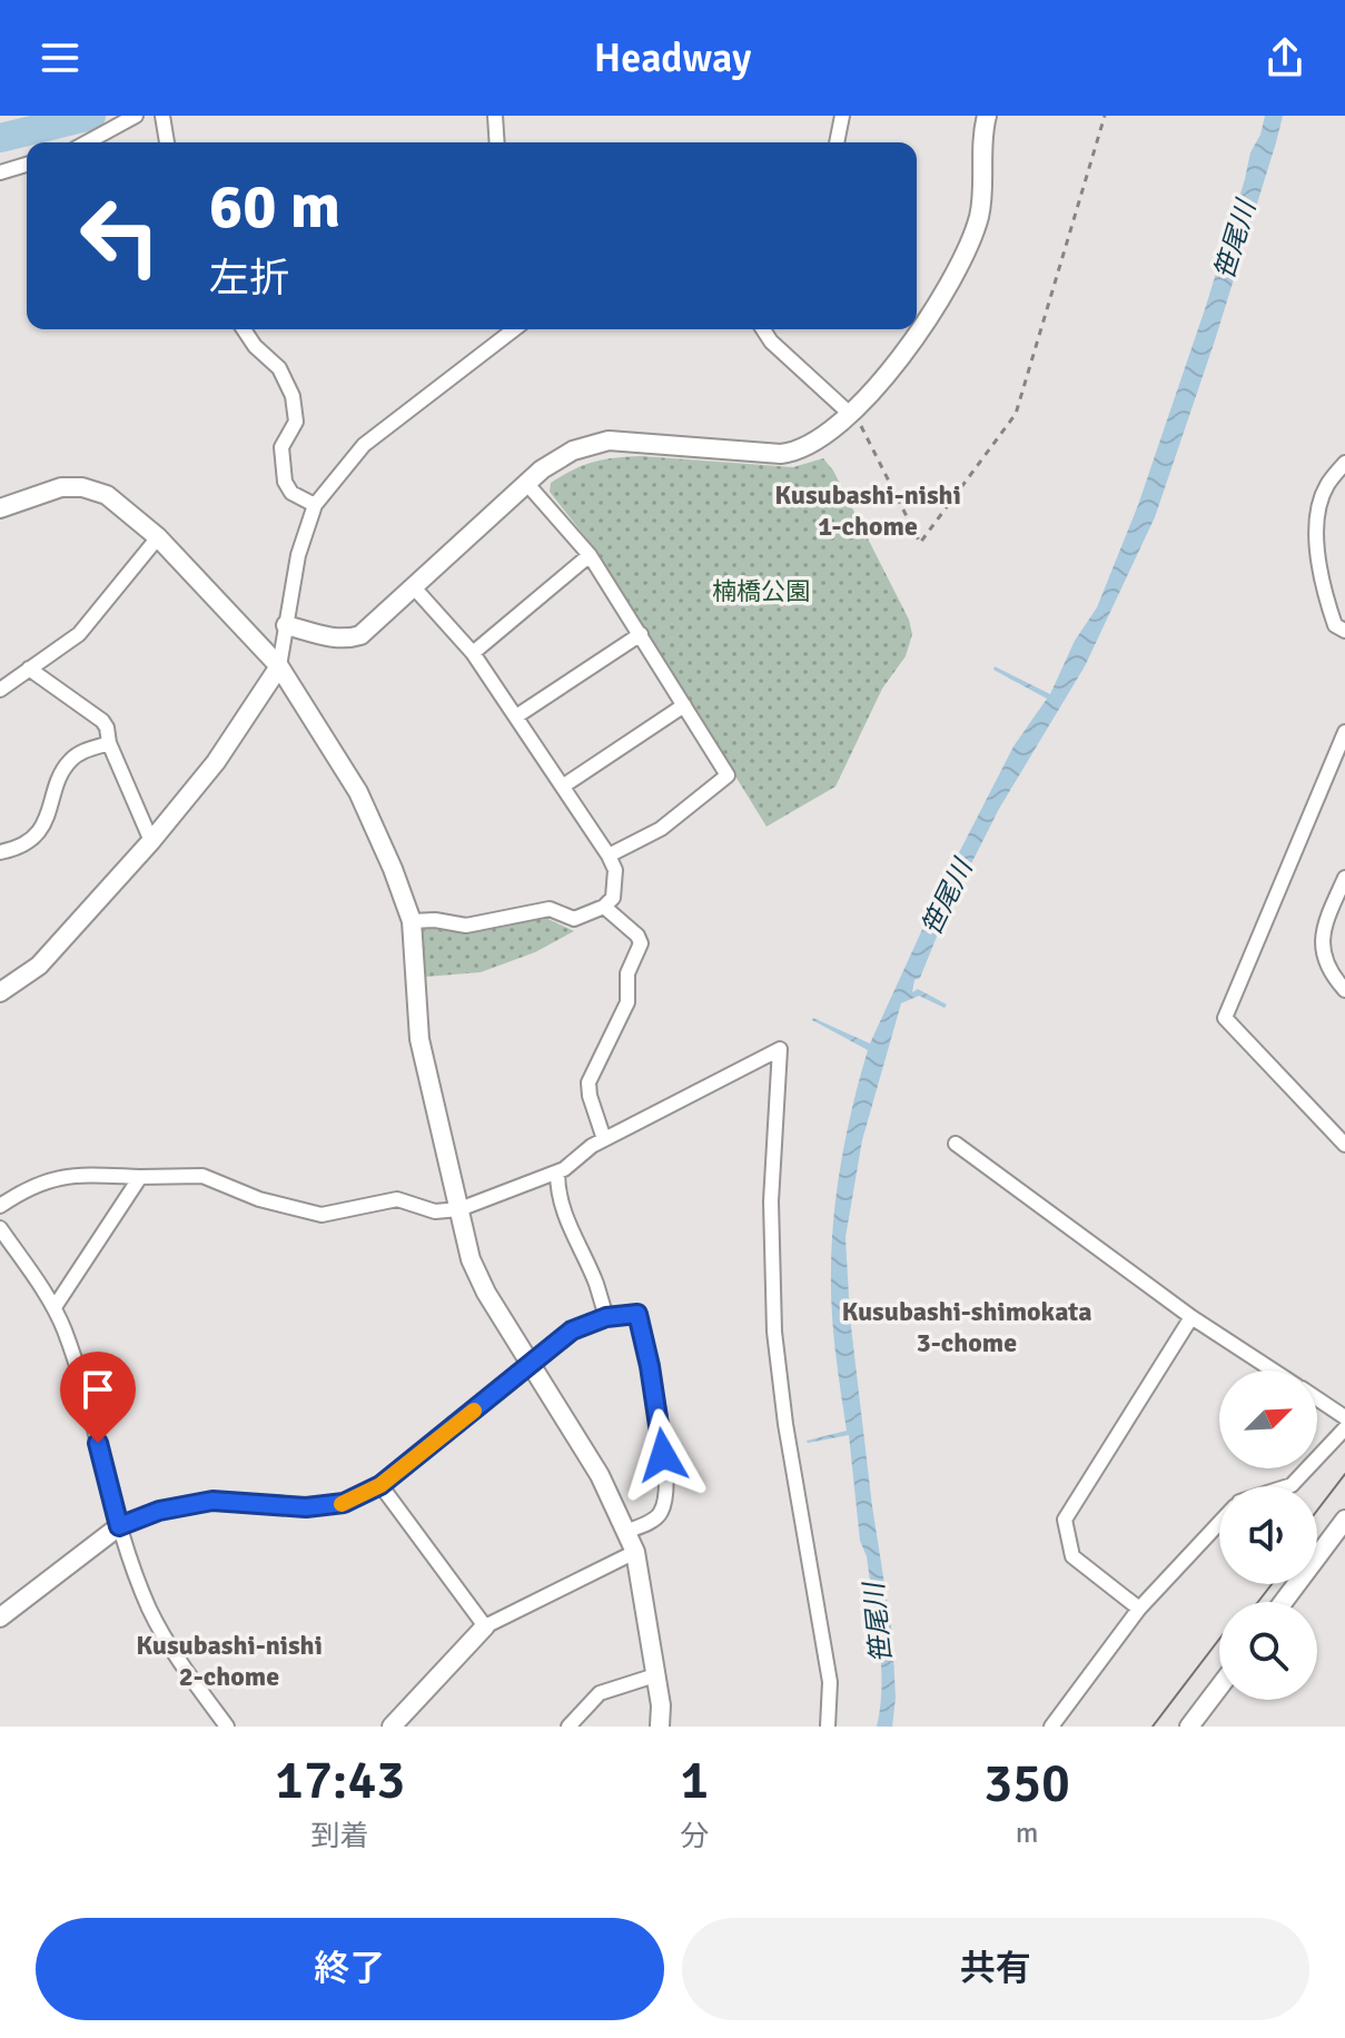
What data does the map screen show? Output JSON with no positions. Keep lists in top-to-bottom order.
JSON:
{
  "districts": ["Kusubashi-nishi 1-chome", "Kusubashi-shimokata 3-chome", "Kusubashi-nishi 2-chome"],
  "water": ["笹尾川"],
  "parks": ["楠橋公園"],
  "north": "top right",
  "page": {
    "header": "Headway",
    "turn": ["60 m", "左折"],
    "eta": [
      "17:43",
      "到着",
      "1",
      "分",
      "350",
      "m"
    ],
    "buttons": ["終了", "共有"]
  }
}
